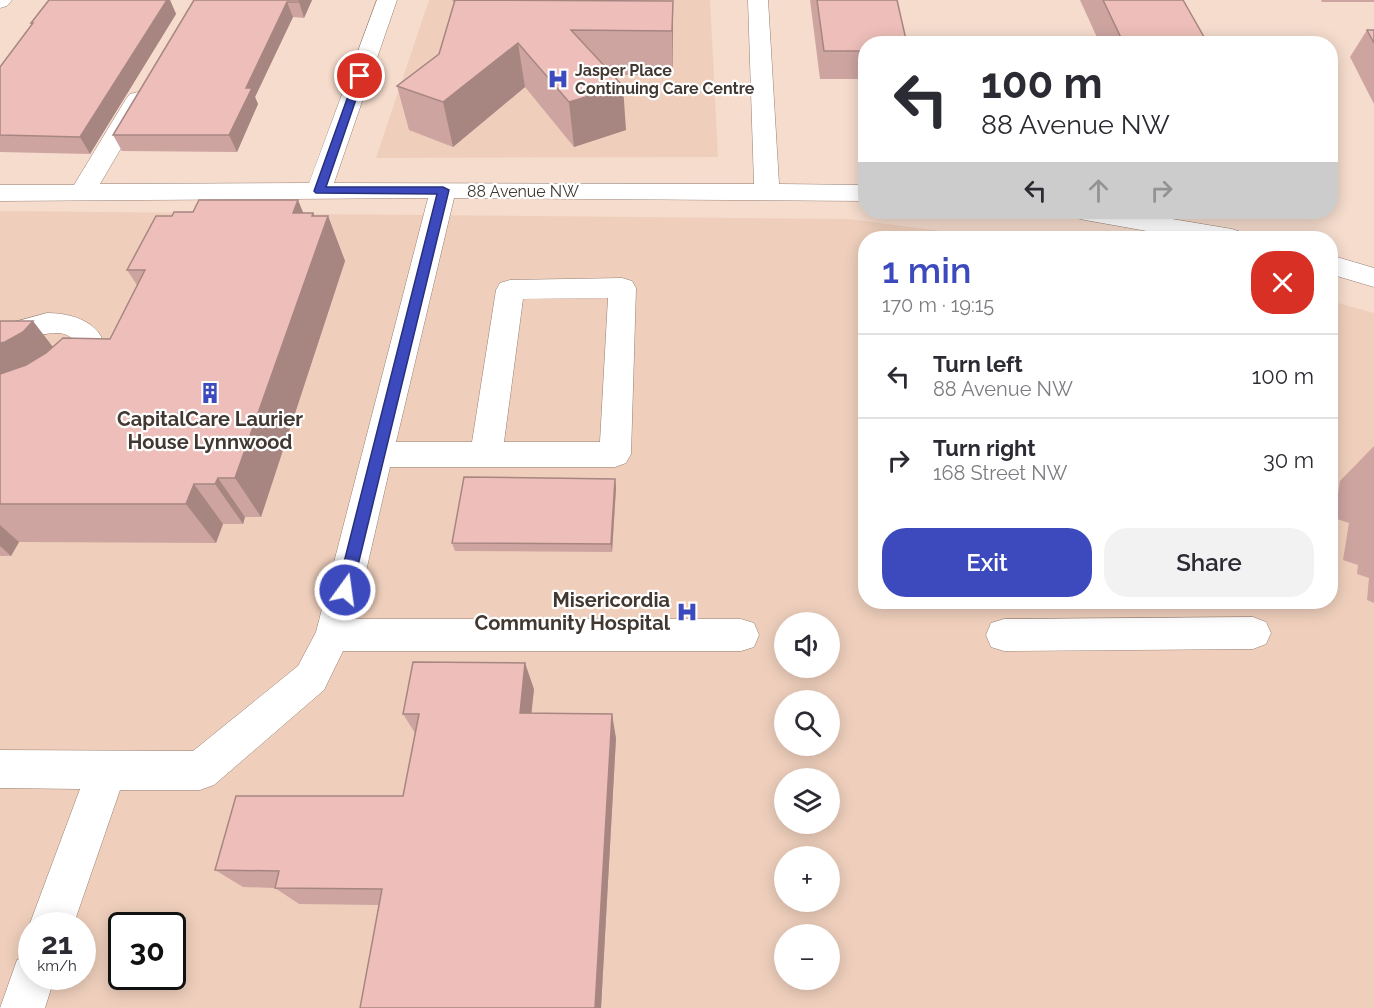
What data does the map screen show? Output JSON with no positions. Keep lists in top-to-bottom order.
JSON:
{
  "streets": {
    "street": ["88 Avenue NW"]
  },
  "places": {
    "hospital": ["Jasper Place Continuing Care Centre", "Misericordia Community Hospital"],
    "building": ["CapitalCare Laurier House Lynnwood"]
  },
  "page": {
    "turn": ["100 m", "88 Avenue NW"],
    "heading": ["1 min", "170 m · 19:15"],
    "list": [
      {
        "name": "Turn left",
        "note": "88 Avenue NW",
        "value": "100 m"
      },
      {
        "name": "Turn right",
        "note": "168 Street NW",
        "value": "30 m"
      }
    ],
    "buttons": ["Exit", "Share"],
    "map_buttons": ["+", "−"],
    "speed": "21 km/h",
    "limit": "30"
  }
}
